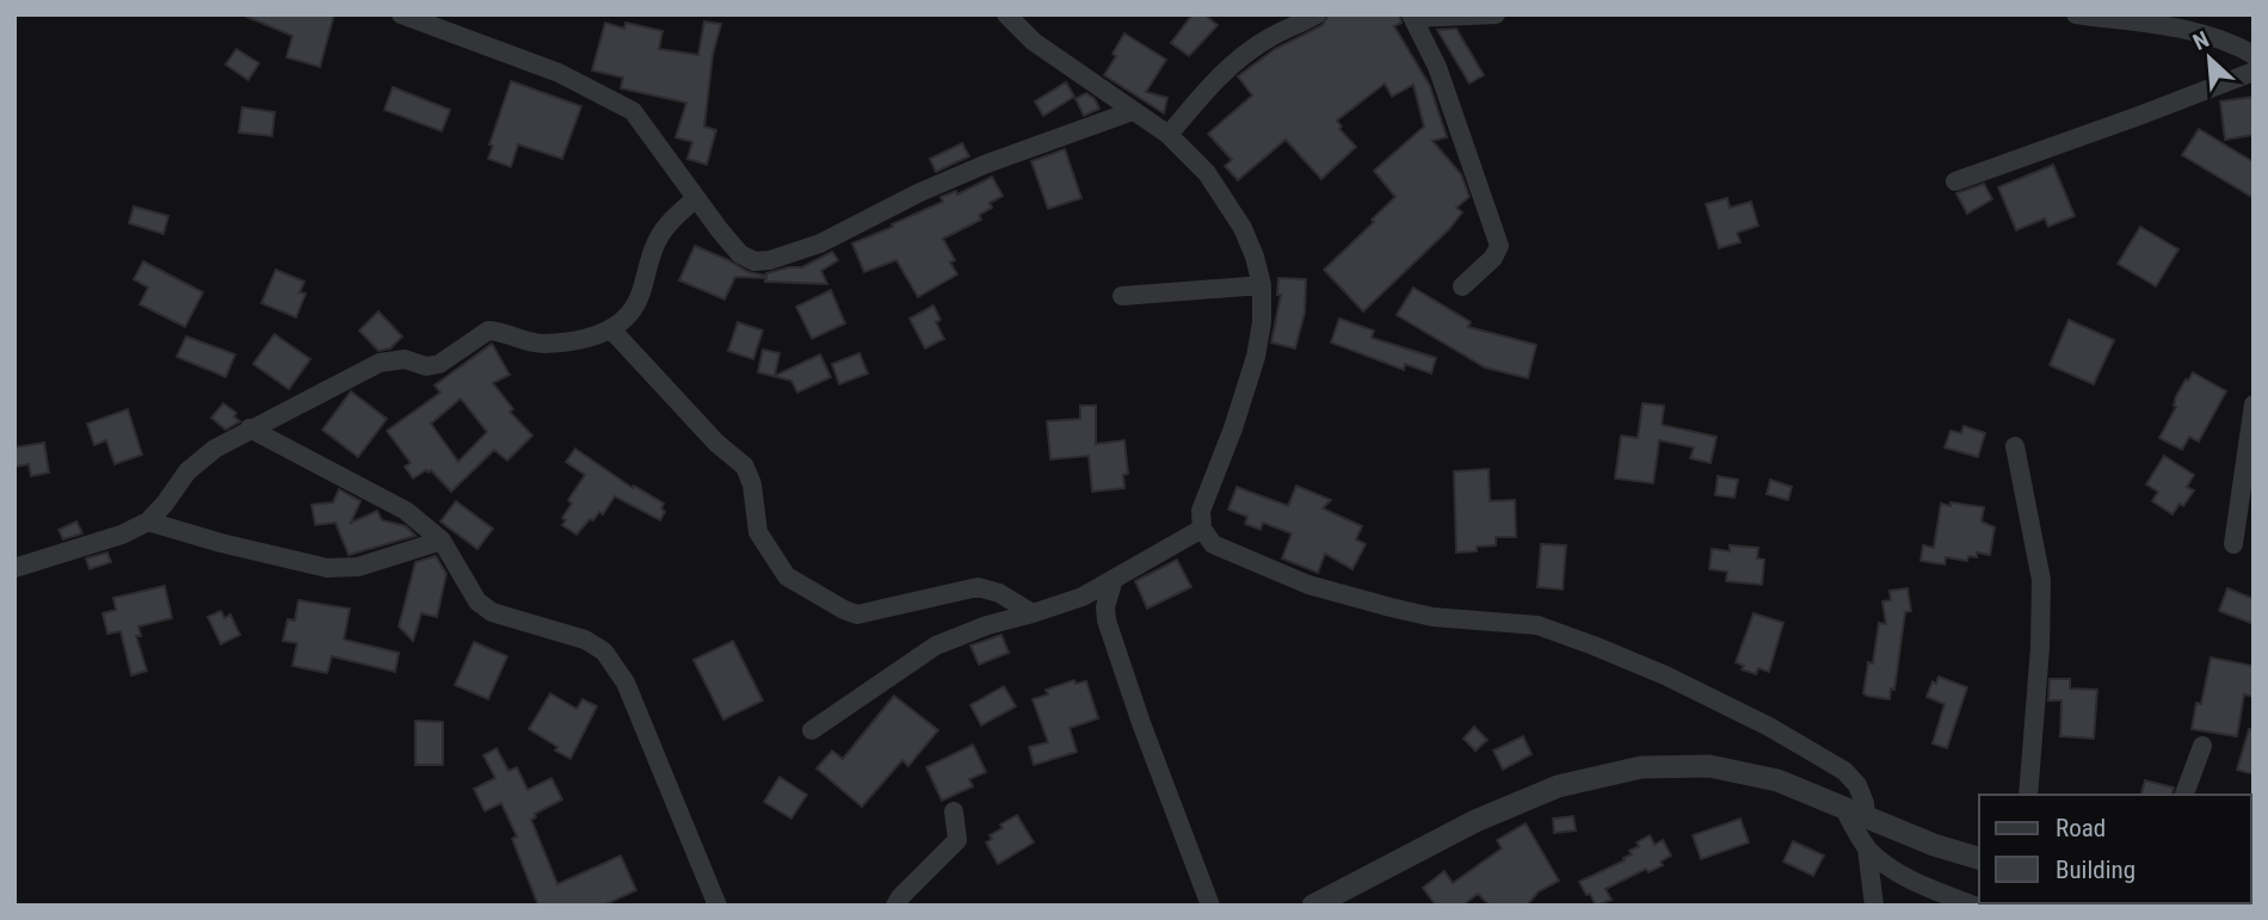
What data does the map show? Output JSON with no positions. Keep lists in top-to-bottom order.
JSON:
{
  "legend": ["Road", "Building"],
  "north": "top left"
}
